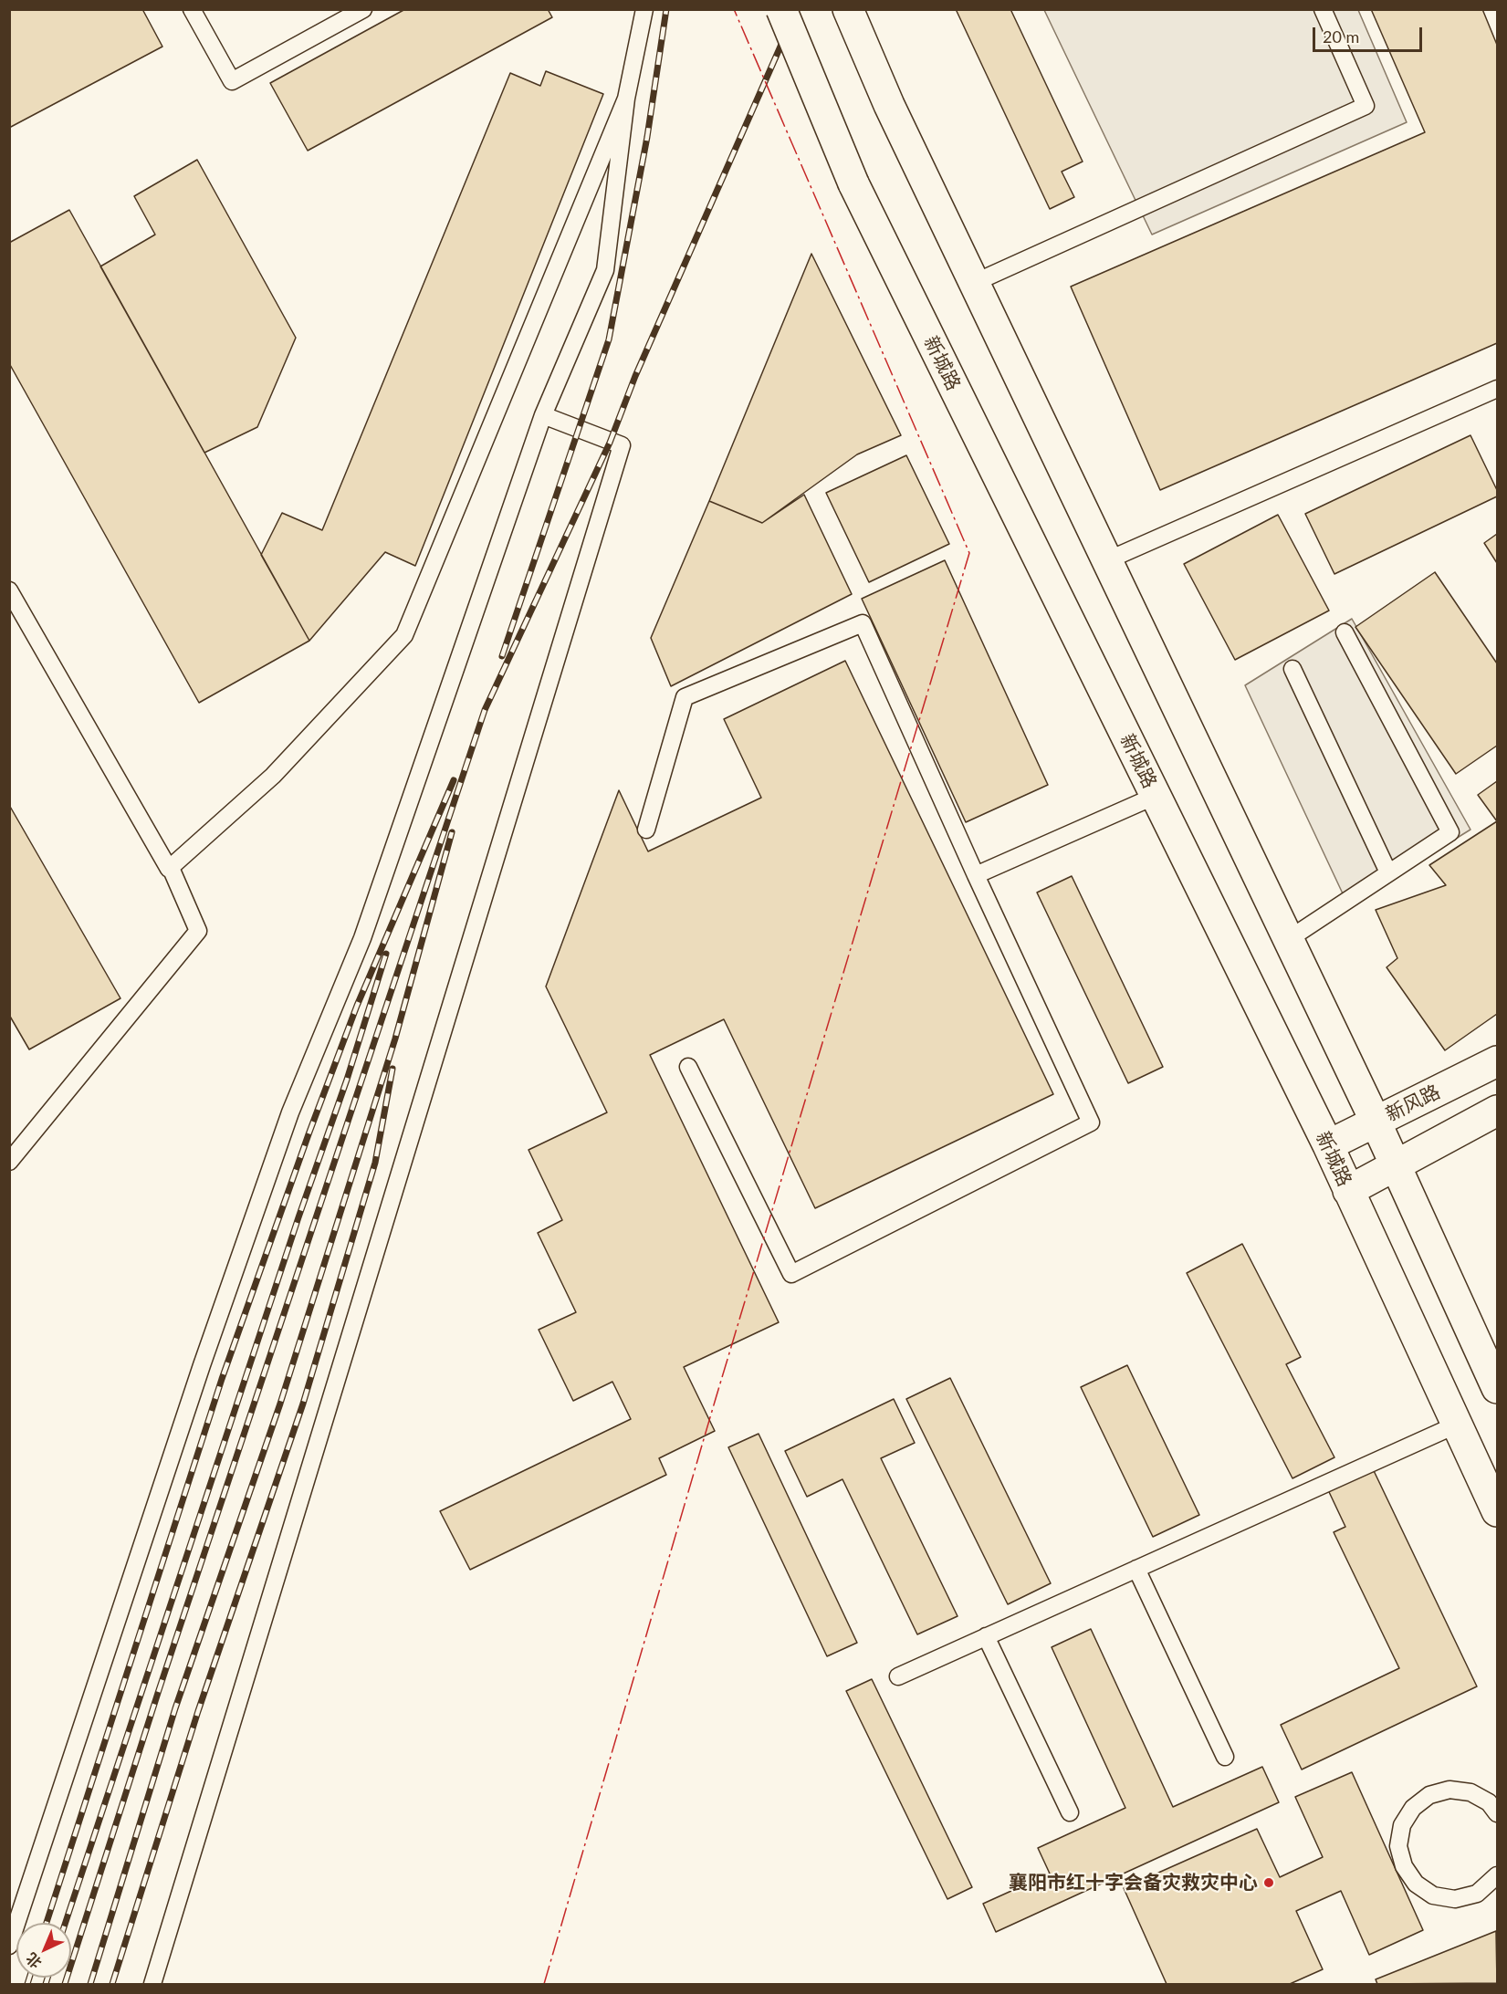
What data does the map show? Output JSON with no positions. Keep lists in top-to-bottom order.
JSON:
{
  "streets": {
    "main road": ["新城路", "新风路"]
  },
  "crossings": [
    ["新城路", "新风路"]
  ],
  "places": ["襄阳市红十字会备灾救灾中心"],
  "scale_bar": "20 m",
  "north": "bottom left"
}
